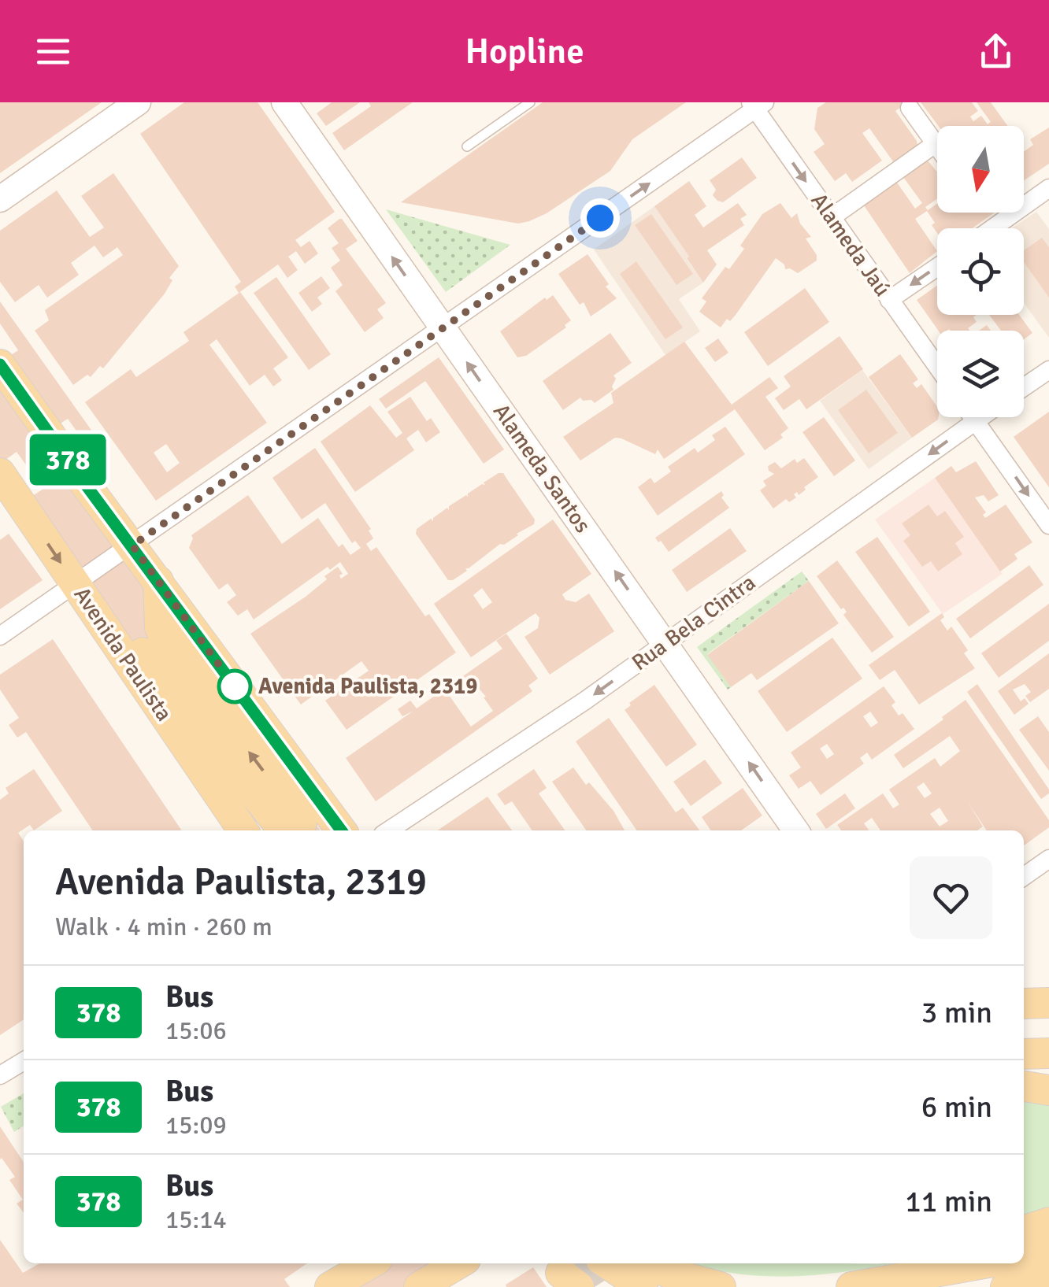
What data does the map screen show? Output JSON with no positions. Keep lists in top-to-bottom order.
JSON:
{
  "streets": {
    "main road": ["Avenida Paulista"],
    "street": ["Alameda Jaú", "Alameda Santos", "Rua Bela Cintra"]
  },
  "crossings": [
    ["Alameda Santos", "Rua Bela Cintra"]
  ],
  "one_way": ["Alameda Santos", "Rua Bela Cintra"],
  "places": ["Avenida Paulista, 2319"],
  "lines": ["bus line 378"],
  "north": "bottom",
  "page": {
    "header": "Hopline",
    "on_map": "378",
    "heading": ["Avenida Paulista, 2319", "Walk · 4 min · 260 m"],
    "list": [
      {
        "mark": "378",
        "name": "Bus",
        "note": "15:06",
        "value": "3 min"
      },
      {
        "mark": "378",
        "name": "Bus",
        "note": "15:09",
        "value": "6 min"
      },
      {
        "mark": "378",
        "name": "Bus",
        "note": "15:14",
        "value": "11 min"
      }
    ]
  }
}
